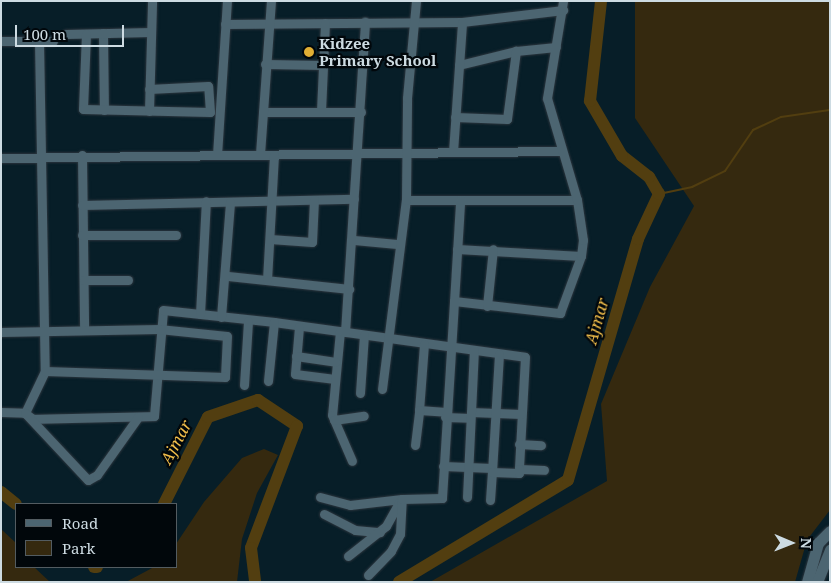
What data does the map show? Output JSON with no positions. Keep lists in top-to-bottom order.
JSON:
{
  "water": ["Ajmar"],
  "places": ["Kidzee Primary School"],
  "legend": ["Road", "Park"],
  "scale_bar": "100 m",
  "north": "right"
}
